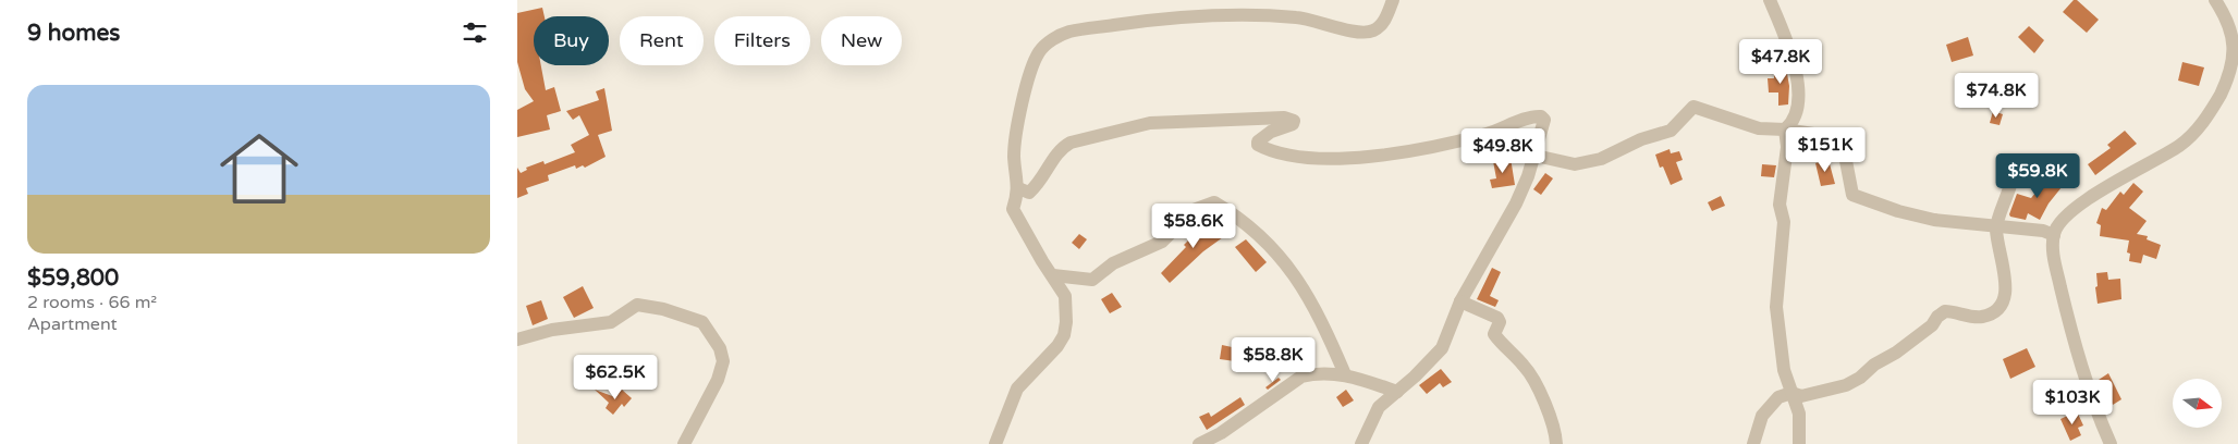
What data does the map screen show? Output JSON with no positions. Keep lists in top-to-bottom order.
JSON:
{
  "north": "right",
  "page": {
    "heading": "9 homes",
    "chip": [
      "Buy",
      "Rent",
      "Filters",
      "New"
    ],
    "price": [
      "$47.8K",
      "$74.8K",
      "$151K",
      "$49.8K",
      "$59.8K",
      "$58.6K",
      "$58.8K",
      "$62.5K",
      "$103K"
    ],
    "list": [
      {
        "name": "$59,800",
        "note": "2 rooms · 66 m² · Apartment"
      }
    ]
  }
}
